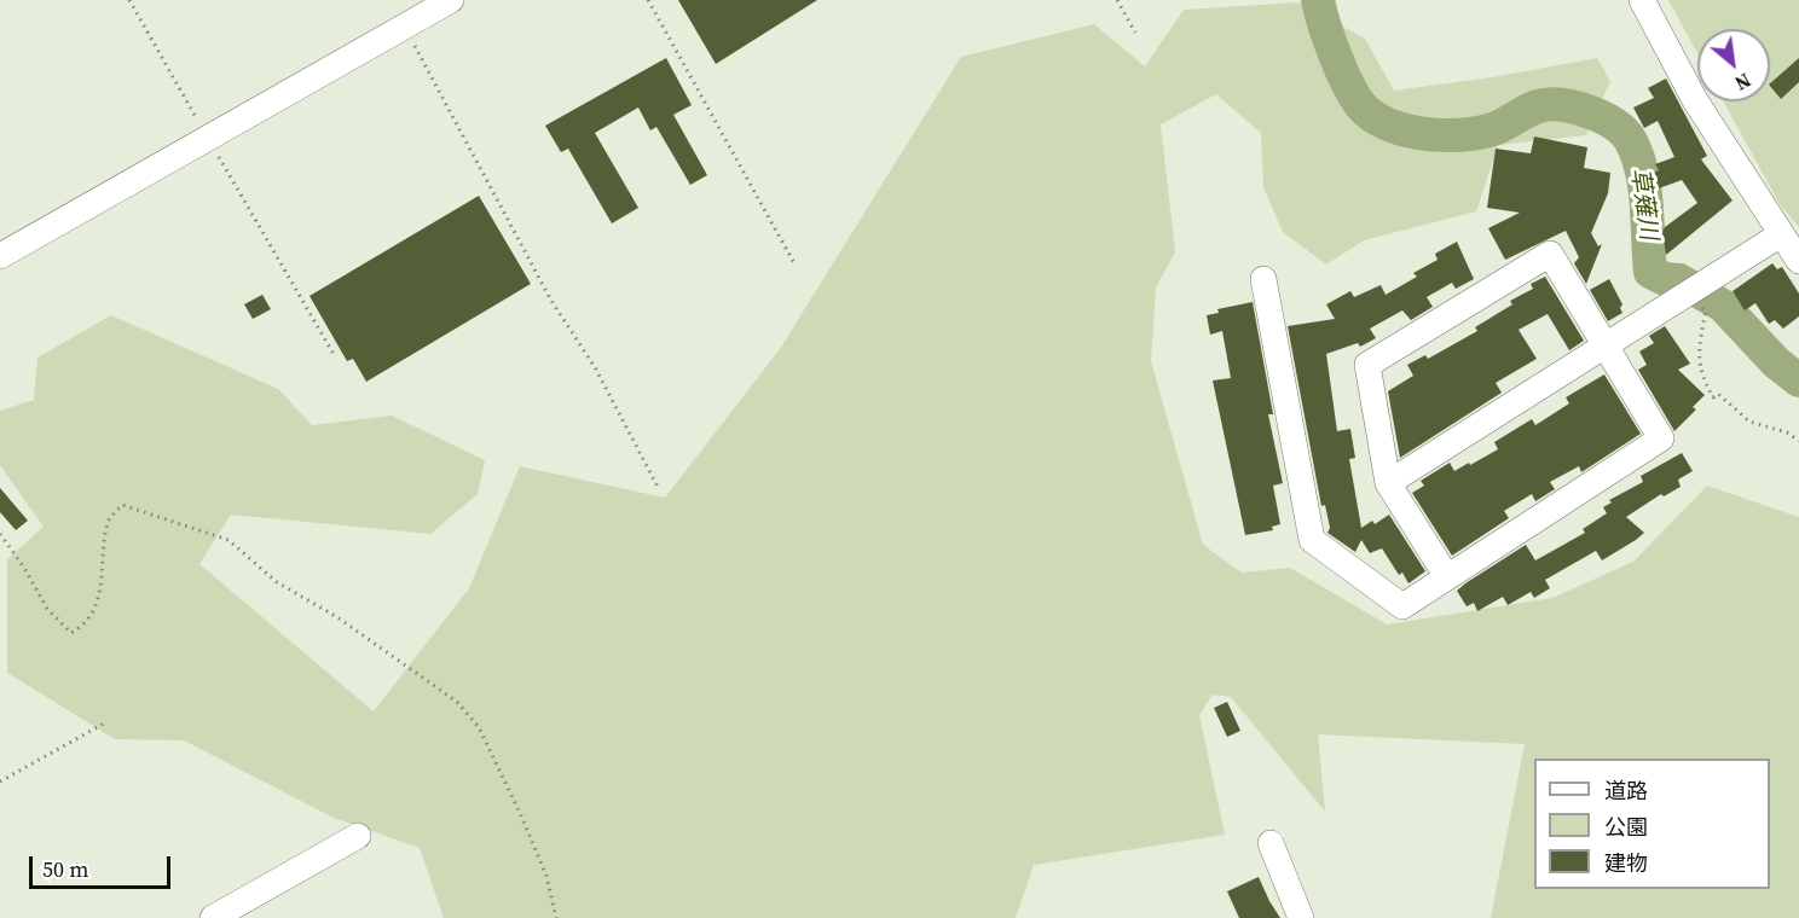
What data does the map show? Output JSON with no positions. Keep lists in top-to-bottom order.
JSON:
{
  "water": ["草薙川"],
  "legend": ["道路", "公園", "建物"],
  "scale_bar": "50 m",
  "north": "bottom right"
}
